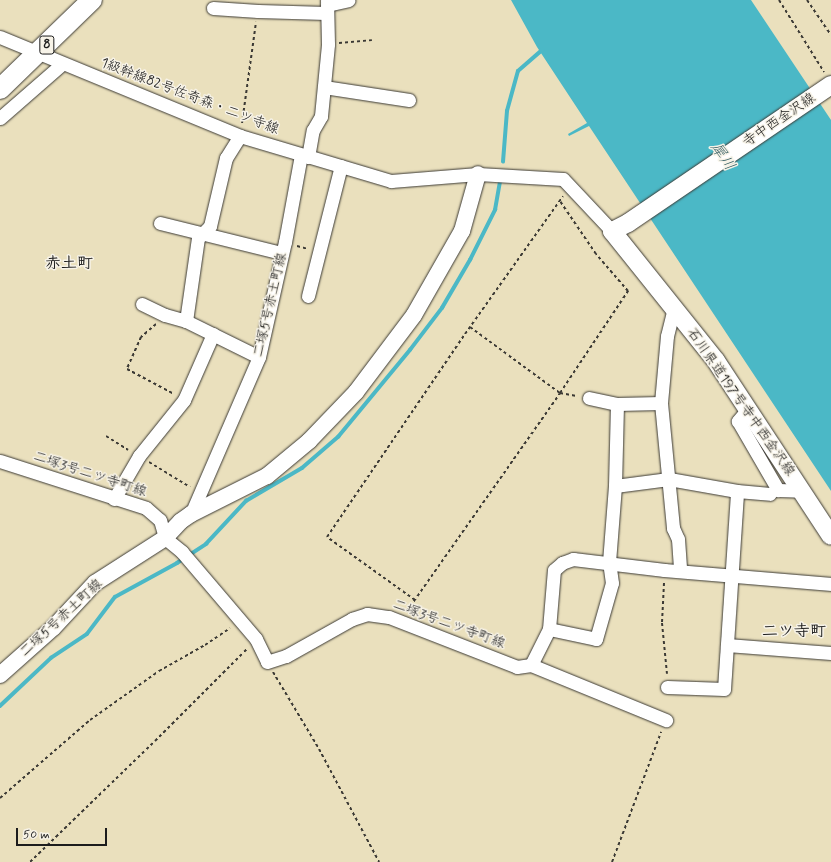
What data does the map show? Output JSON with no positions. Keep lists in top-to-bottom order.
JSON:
{
  "streets": {
    "main road": ["8", "寺中西金沢線", "石川県道197号寺中西金沢線"],
    "street": ["1級幹線82号佐奇森・二ツ寺線", "二塚5号赤土町線", "二塚3号二ツ寺町線"]
  },
  "crossings": [
    ["8", "1級幹線82号佐奇森・二ツ寺線"],
    ["1級幹線82号佐奇森・二ツ寺線", "寺中西金沢線"],
    ["1級幹線82号佐奇森・二ツ寺線", "二塚5号赤土町線"],
    ["1級幹線82号佐奇森・二ツ寺線", "石川県道197号寺中西金沢線"],
    ["寺中西金沢線", "石川県道197号寺中西金沢線"],
    ["二塚5号赤土町線", "二塚3号二ツ寺町線"]
  ],
  "districts": ["赤土町", "二ツ寺町"],
  "water": ["犀川"],
  "scale_bar": "50 m"
}
